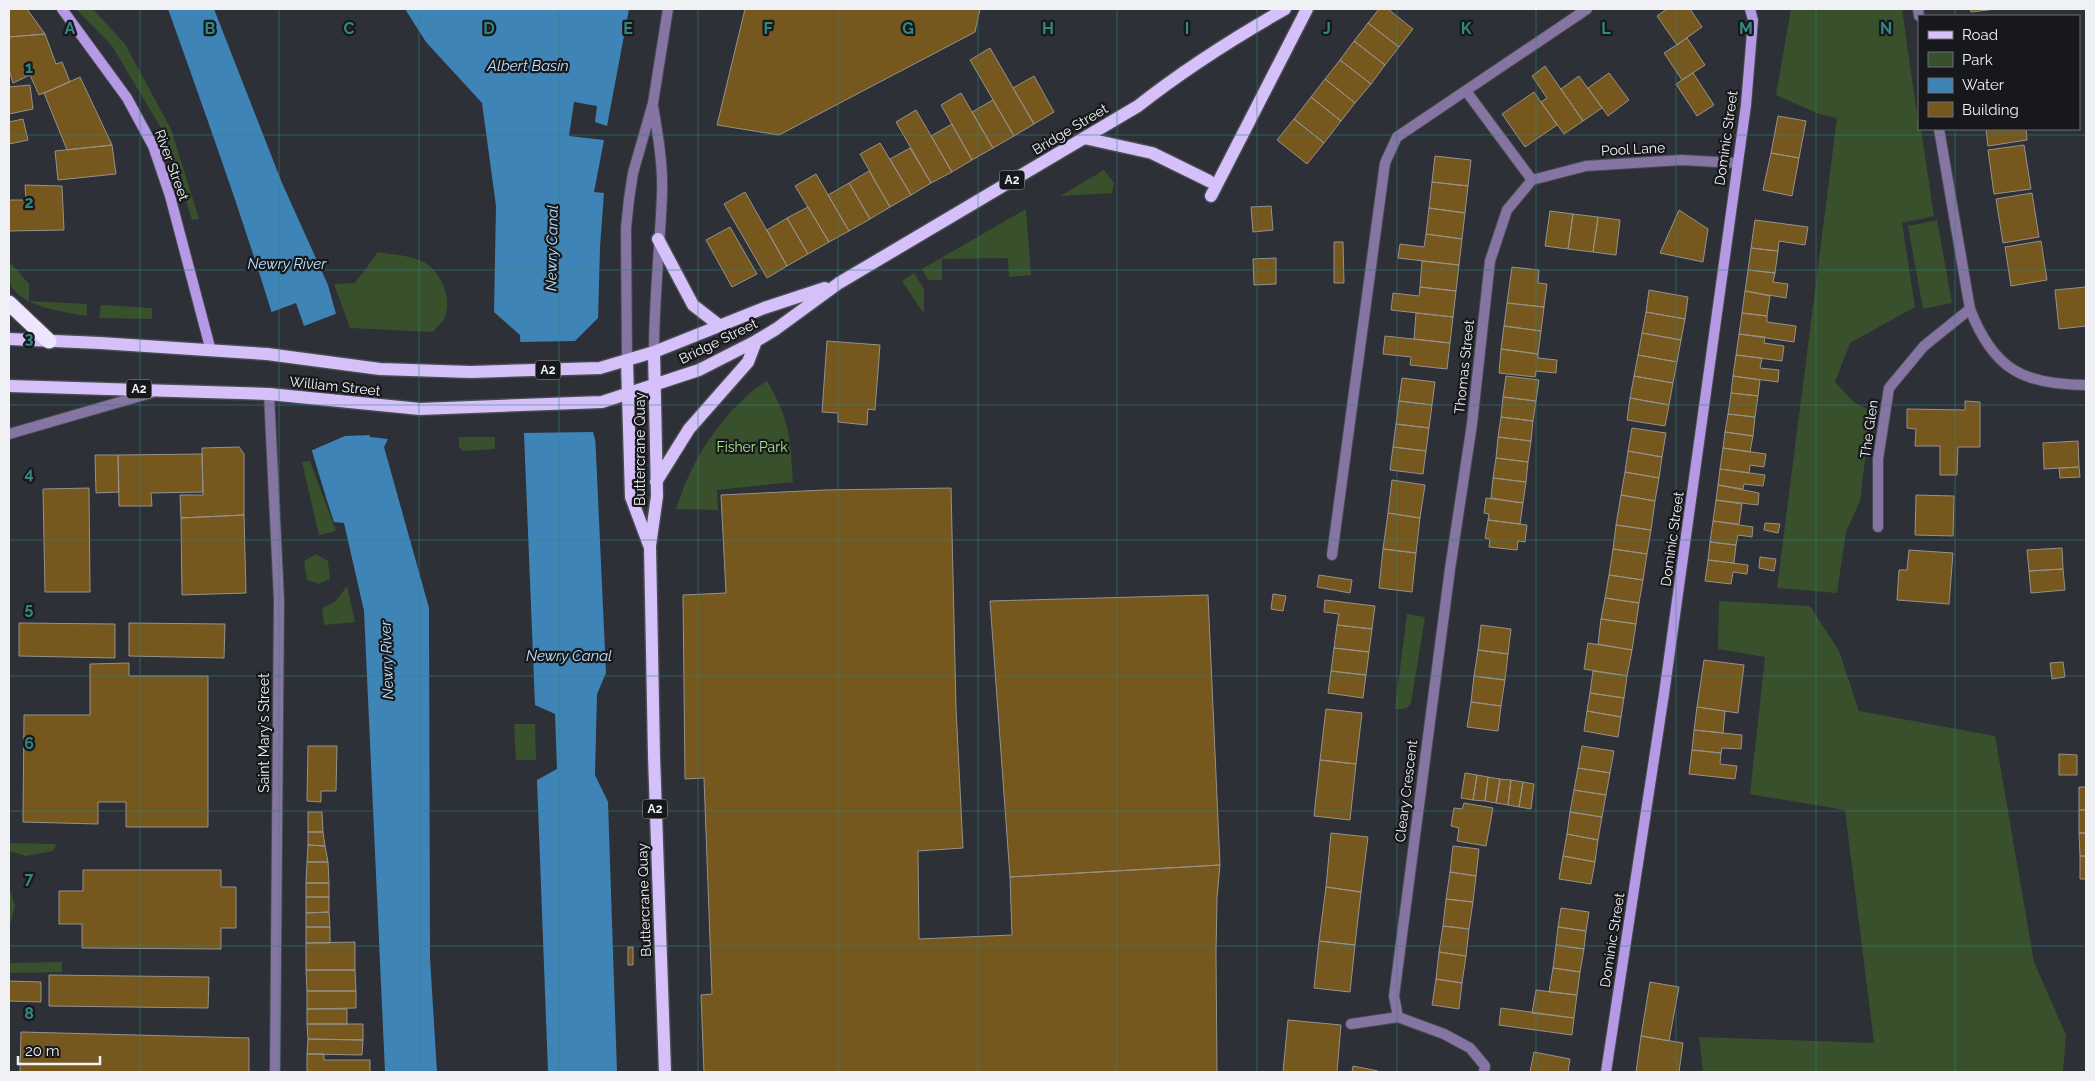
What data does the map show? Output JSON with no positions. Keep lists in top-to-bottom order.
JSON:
{
  "streets": {
    "main road": [
      "Bridge Street",
      "Dominic Street",
      "River Street",
      "A2",
      "William Street",
      "Buttercrane Quay"
    ],
    "street": [
      "Pool Lane",
      "Thomas Street",
      "The Glen",
      "Saint Mary's Street",
      "Cleary Crescent"
    ]
  },
  "crossings": [
    ["Bridge Street", "William Street"],
    ["Bridge Street", "Buttercrane Quay"],
    ["Dominic Street", "Pool Lane"],
    ["Pool Lane", "Thomas Street"],
    ["River Street", "William Street"],
    ["Thomas Street", "Cleary Crescent"],
    ["William Street", "Buttercrane Quay"],
    ["William Street", "Saint Mary's Street"]
  ],
  "water": ["Albert Basin", "Newry Canal", "Newry River"],
  "parks": ["Fisher Park"],
  "legend": [
    "Road",
    "Park",
    "Water",
    "Building"
  ],
  "scale_bar": "20 m",
  "grid": {
    "columns": [
      "A",
      "B",
      "C",
      "D",
      "E",
      "F",
      "G",
      "H",
      "I",
      "J",
      "K",
      "L",
      "M",
      "N"
    ],
    "rows": [
      "1",
      "2",
      "3",
      "4",
      "5",
      "6",
      "7",
      "8"
    ]
  }
}
